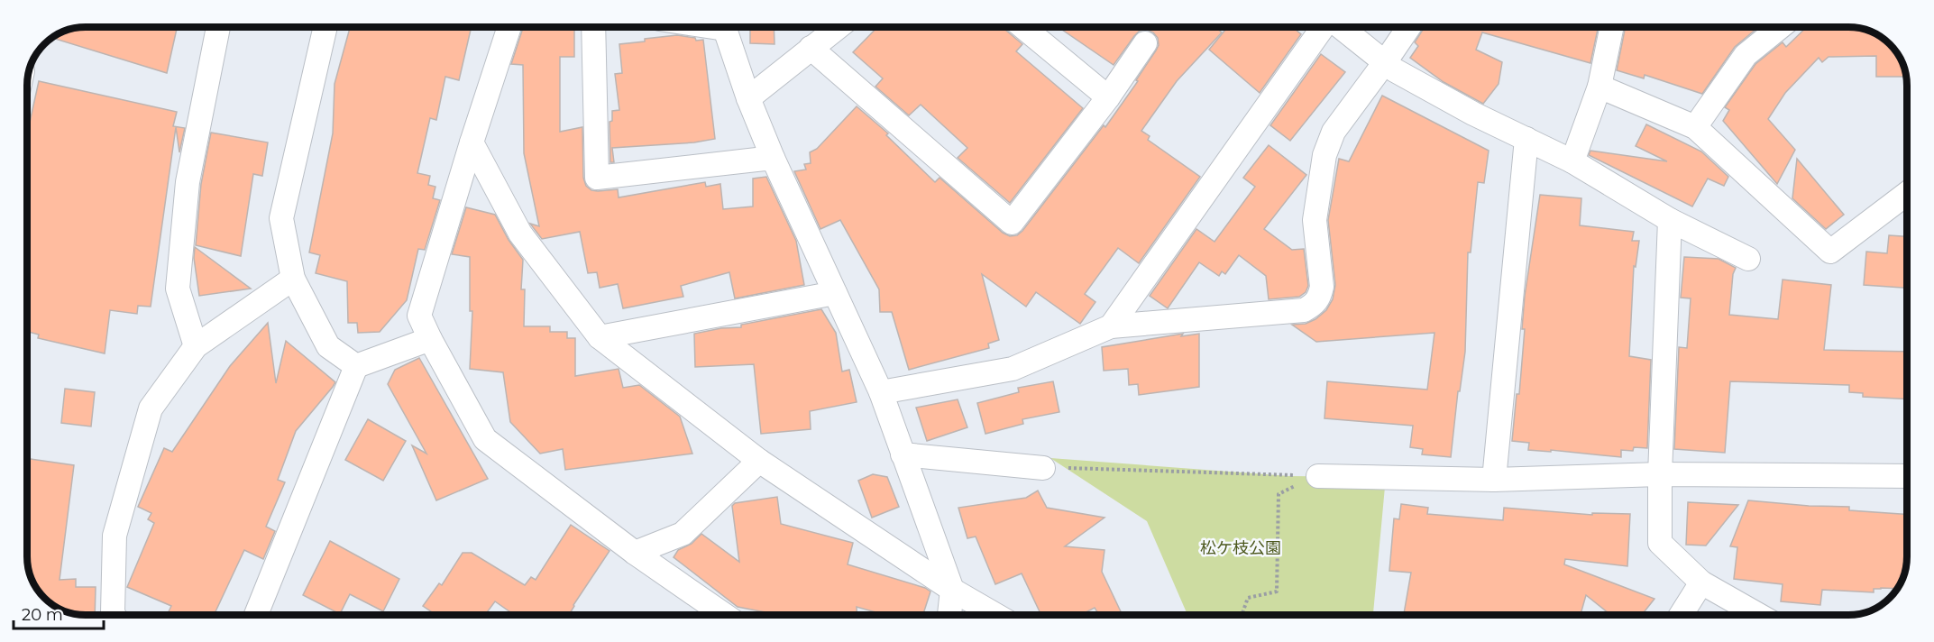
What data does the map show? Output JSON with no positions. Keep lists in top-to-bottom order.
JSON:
{
  "parks": ["松ケ枝公園"],
  "scale_bar": "20 m"
}
